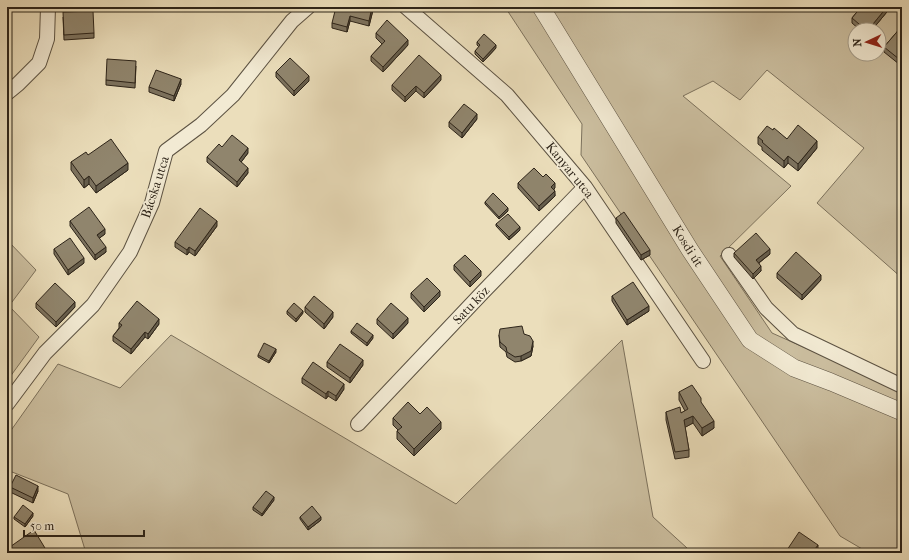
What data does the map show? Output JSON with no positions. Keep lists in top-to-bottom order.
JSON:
{
  "streets": {
    "street": [
      "Kanyar utca",
      "Bácska utca",
      "Kosdi út",
      "Satu köz"
    ]
  },
  "crossings": [
    ["Kanyar utca", "Satu köz"]
  ],
  "scale_bar": "50 m",
  "north": "left"
}
